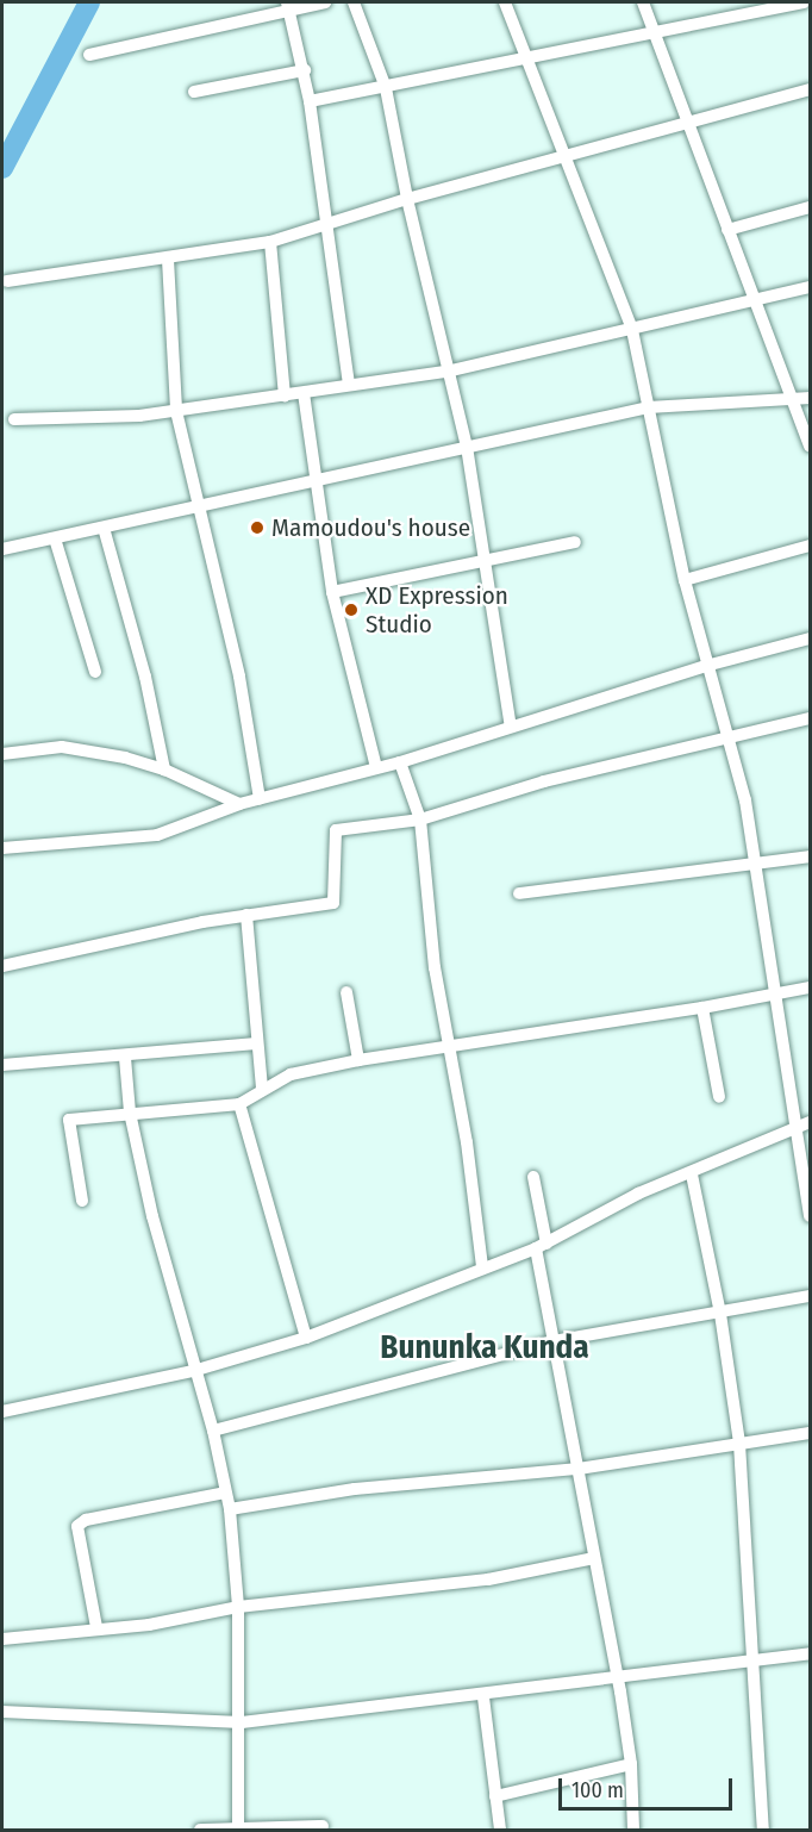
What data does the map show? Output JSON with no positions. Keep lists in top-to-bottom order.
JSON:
{
  "districts": ["Bununka Kunda"],
  "places": ["Mamoudou's house", "XD Expression Studio"],
  "scale_bar": "100 m"
}
